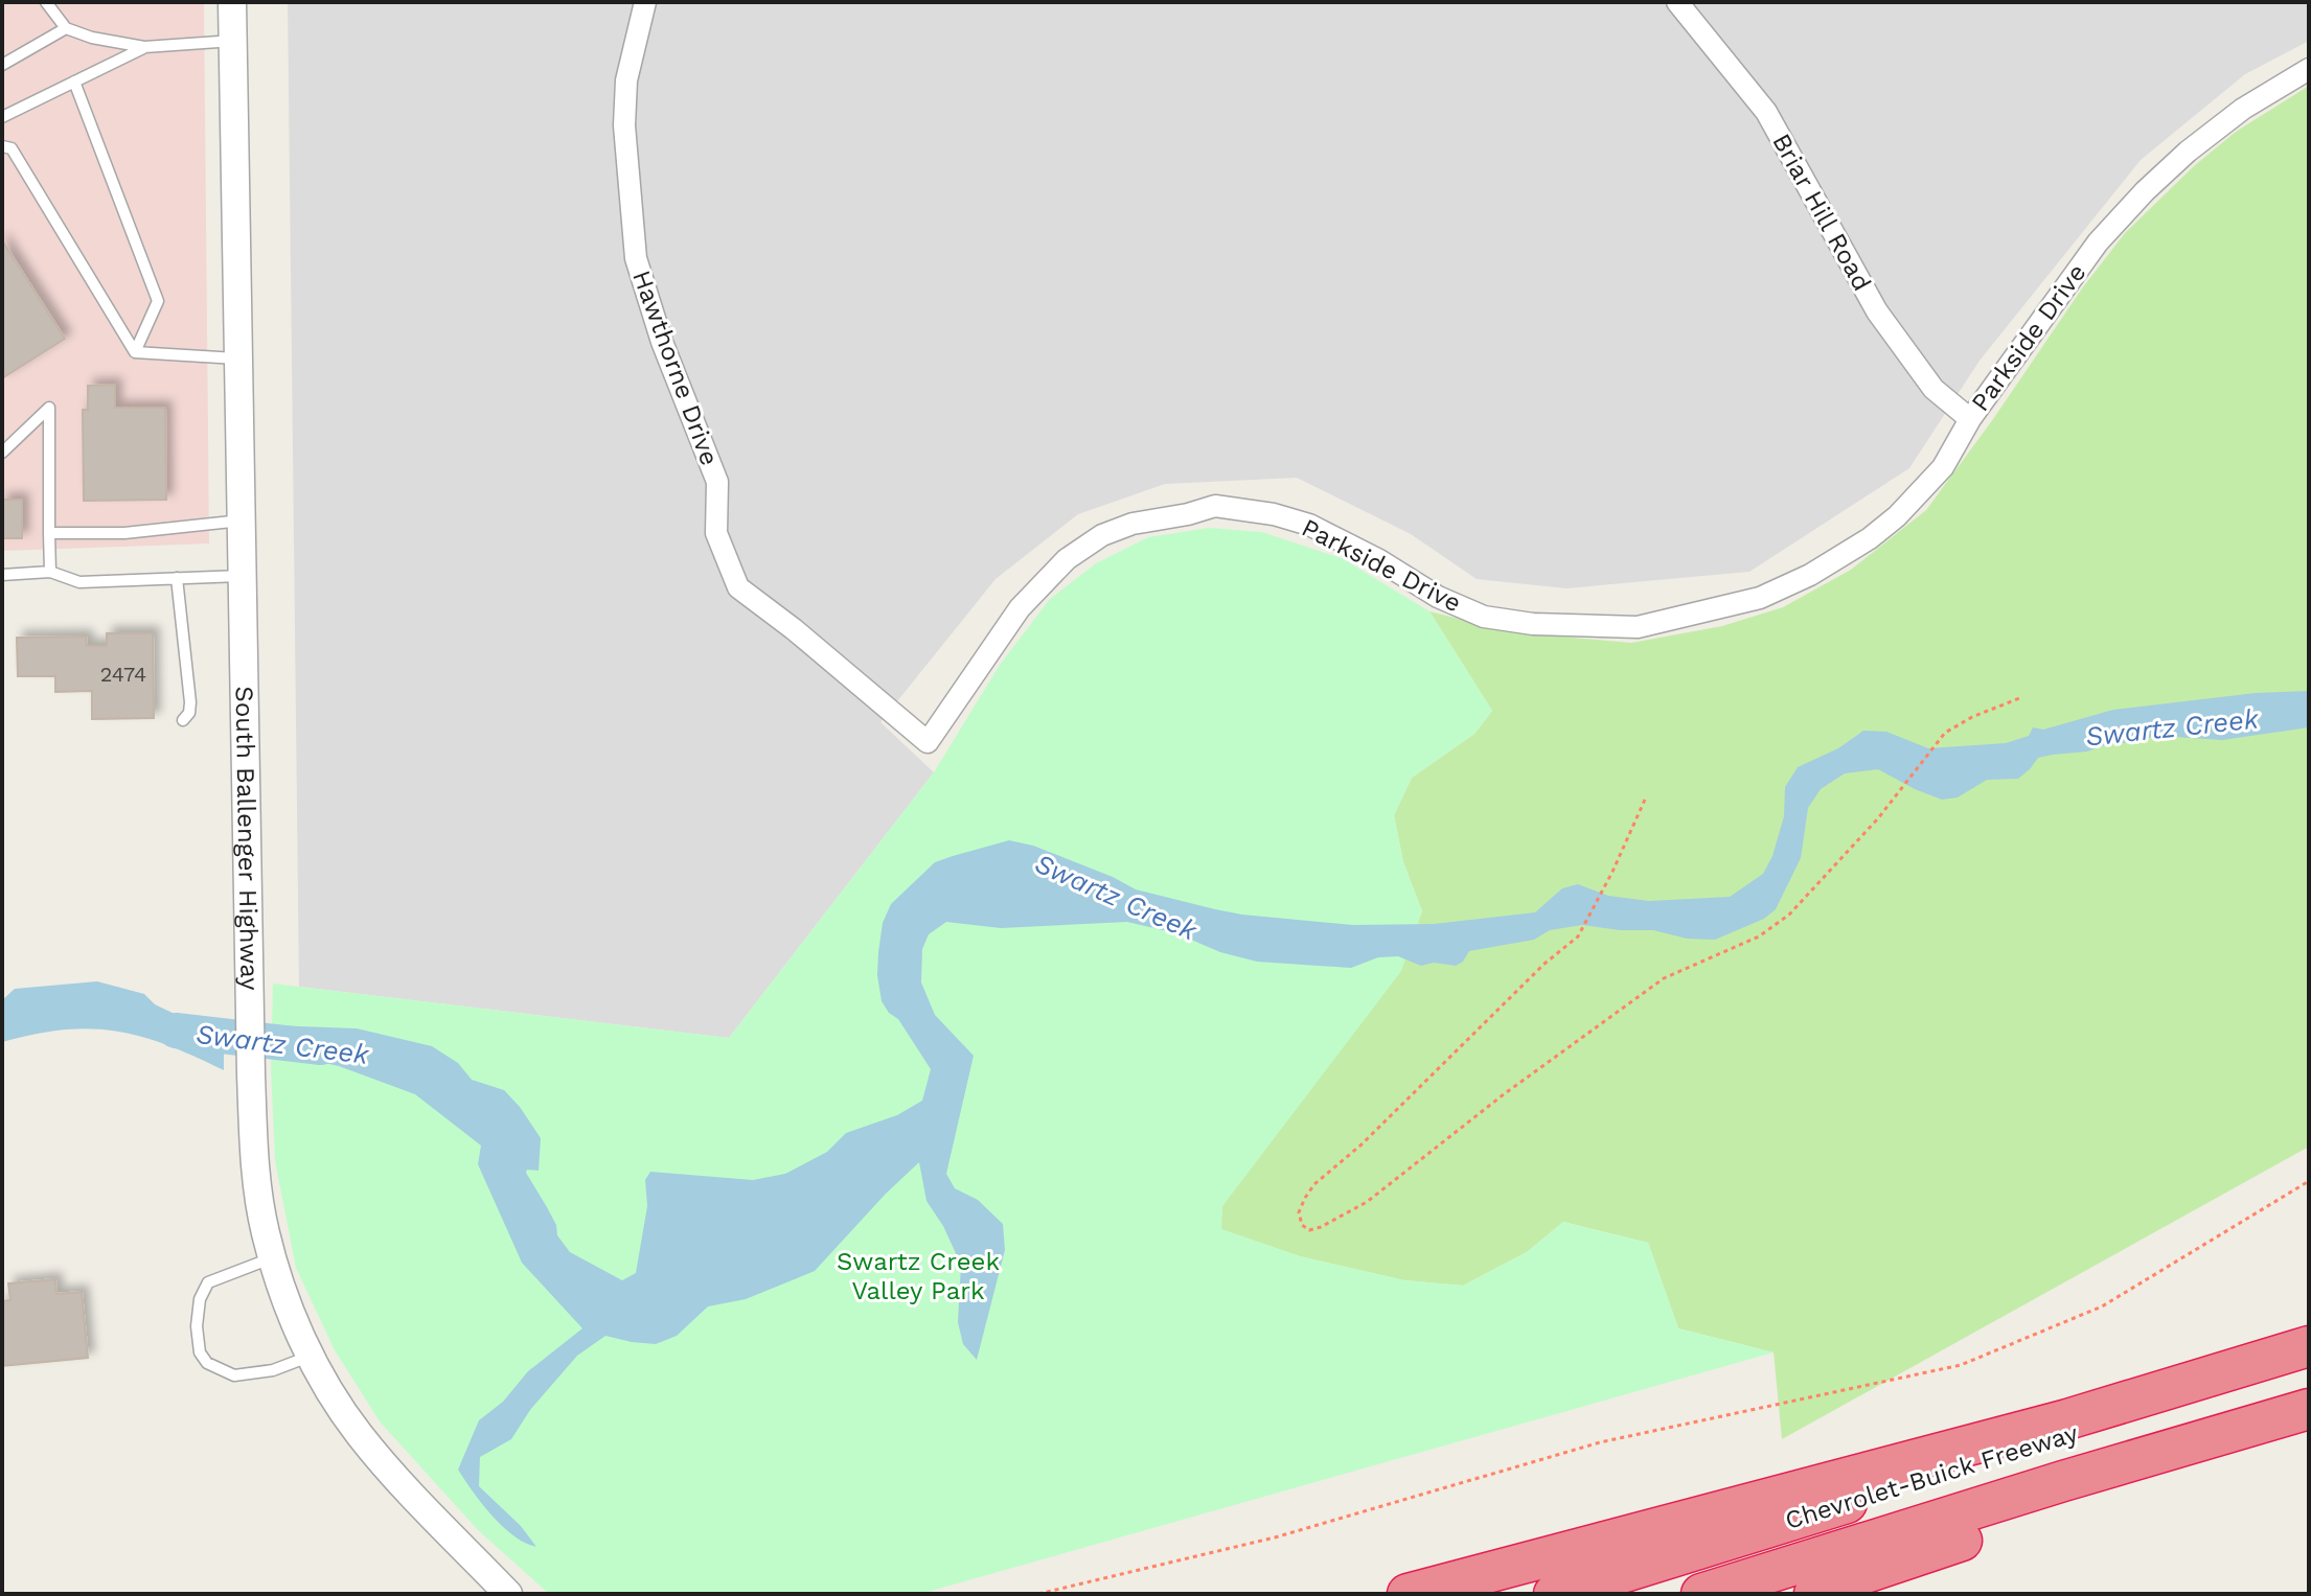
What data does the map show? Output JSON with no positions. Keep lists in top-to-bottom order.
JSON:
{
  "streets": {
    "highway": ["Chevrolet-Buick Freeway"],
    "street": [
      "Briar Hill Road",
      "Parkside Drive",
      "Hawthorne Drive",
      "South Ballenger Highway"
    ]
  },
  "crossings": [
    ["Briar Hill Road", "Parkside Drive"],
    ["Parkside Drive", "Hawthorne Drive"]
  ],
  "water": ["Swartz Creek"],
  "parks": ["Swartz Creek Valley Park"],
  "house_numbers": ["2474"]
}
